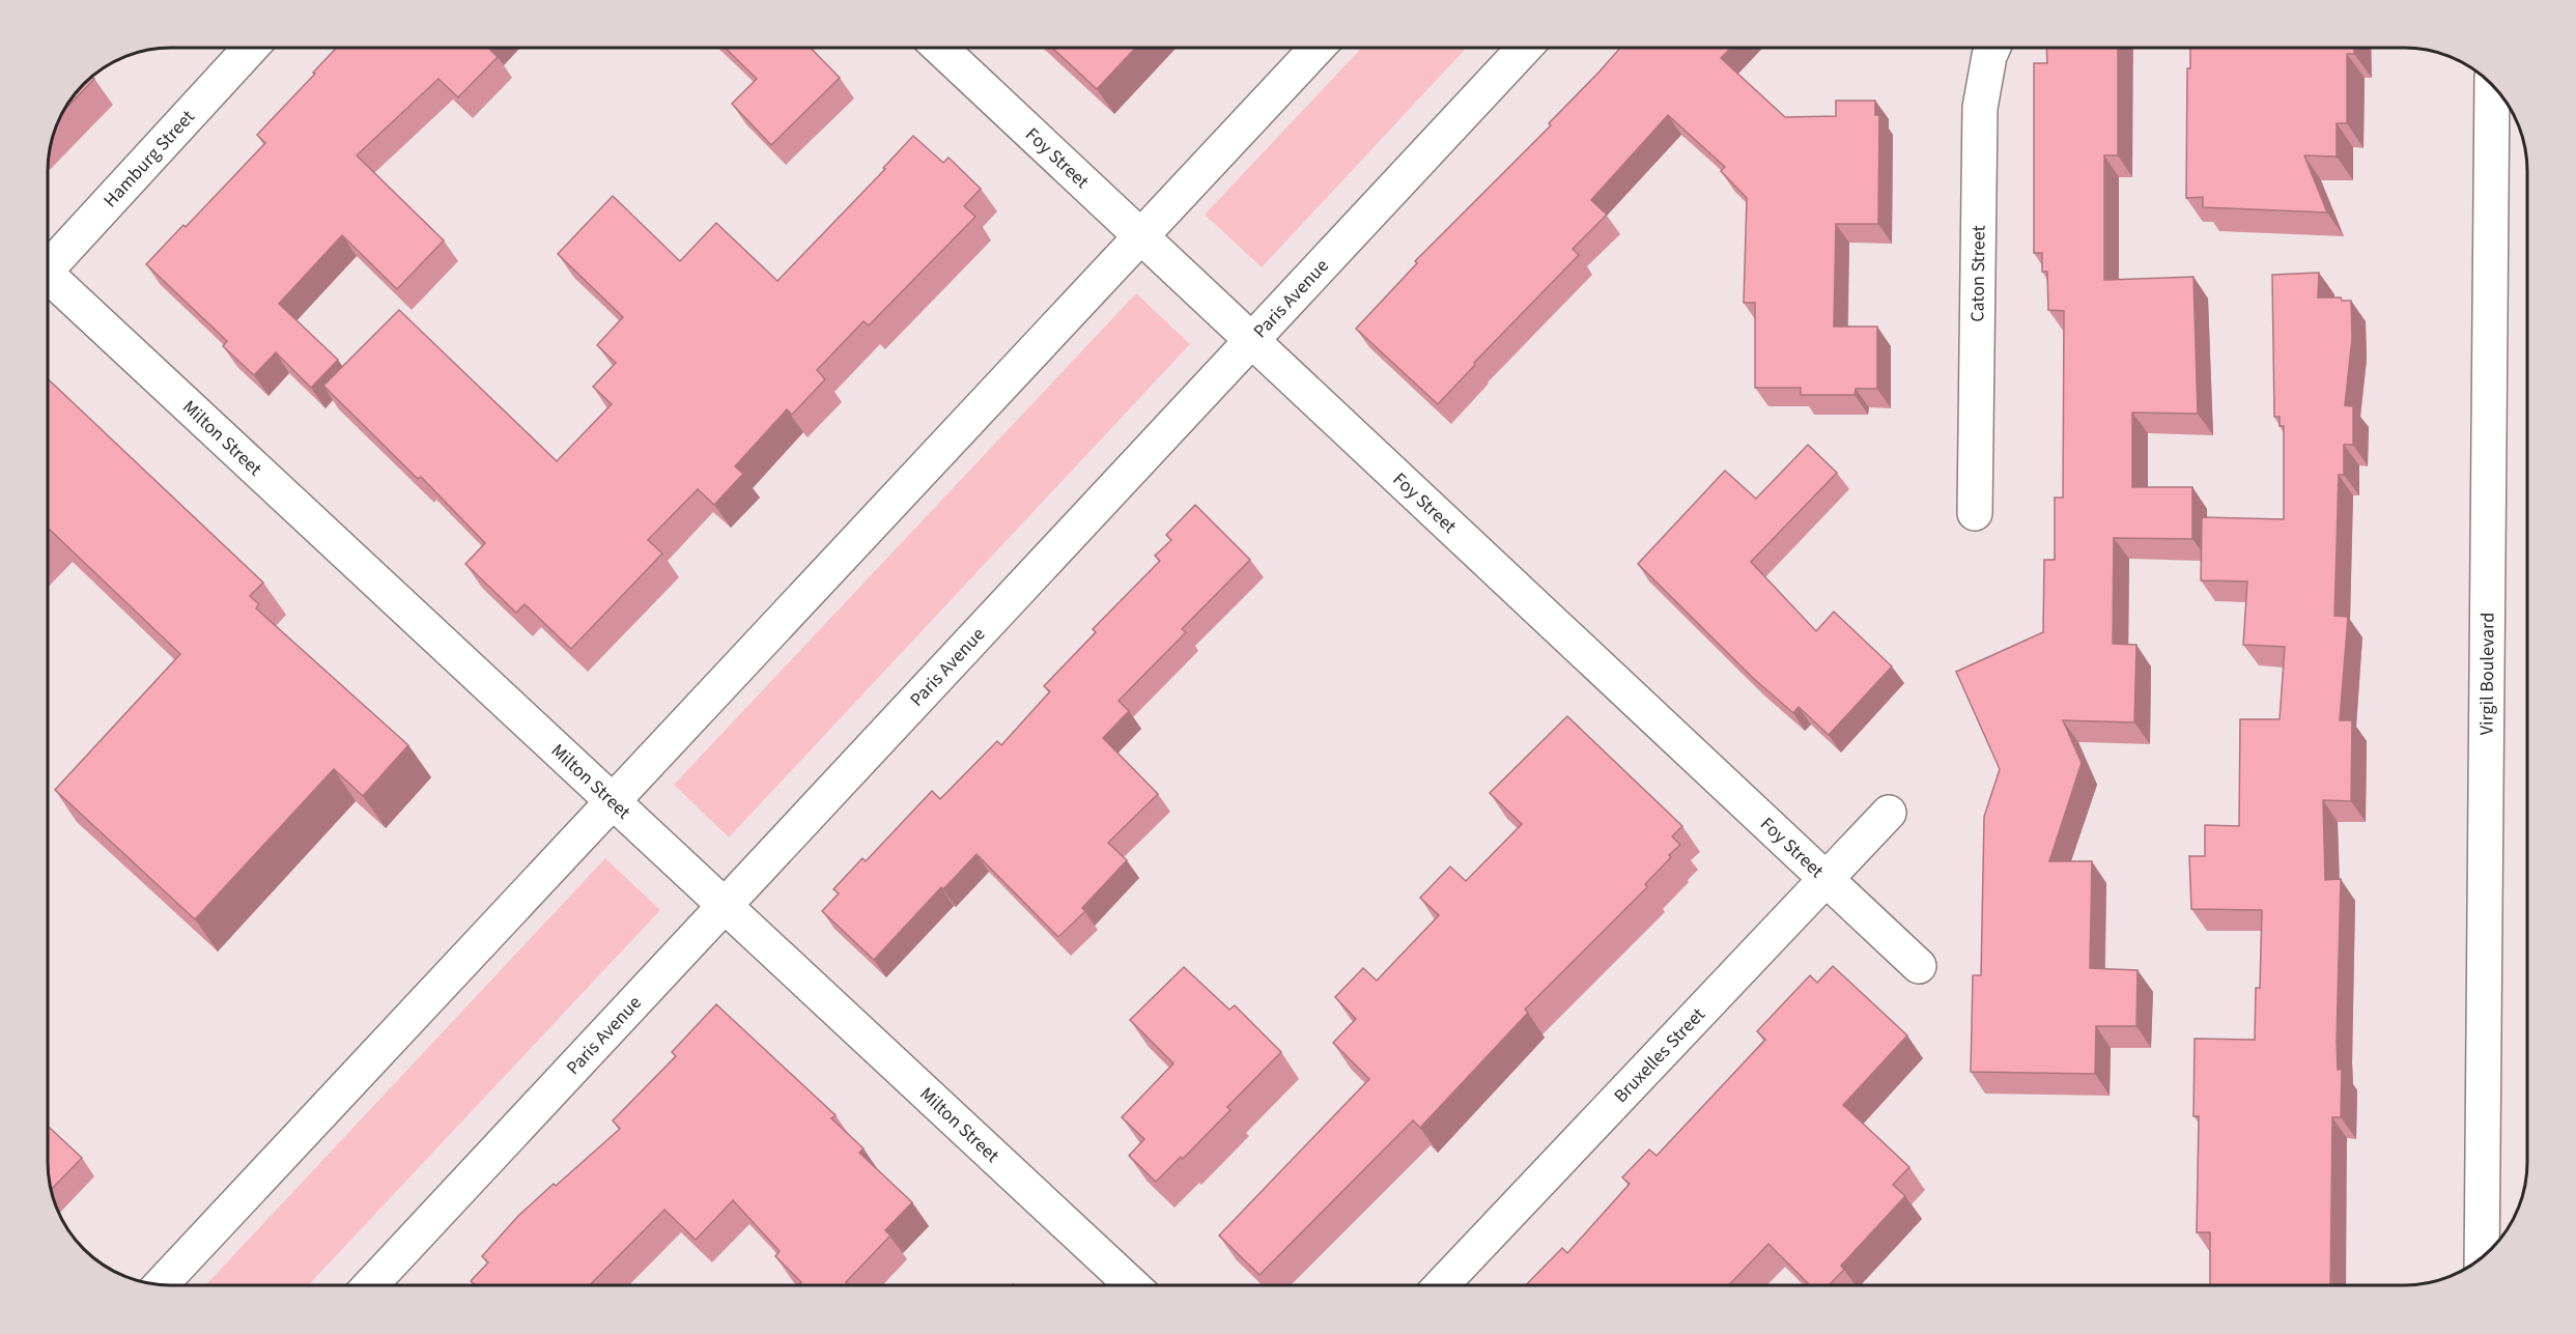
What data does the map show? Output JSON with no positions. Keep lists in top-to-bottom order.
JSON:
{
  "streets": {
    "street": [
      "Foy Street",
      "Hamburg Street",
      "Caton Street",
      "Paris Avenue",
      "Milton Street",
      "Virgil Boulevard",
      "Bruxelles Street"
    ]
  },
  "crossings": [
    ["Foy Street", "Paris Avenue"],
    ["Foy Street", "Bruxelles Street"],
    ["Paris Avenue", "Milton Street"]
  ]
}
